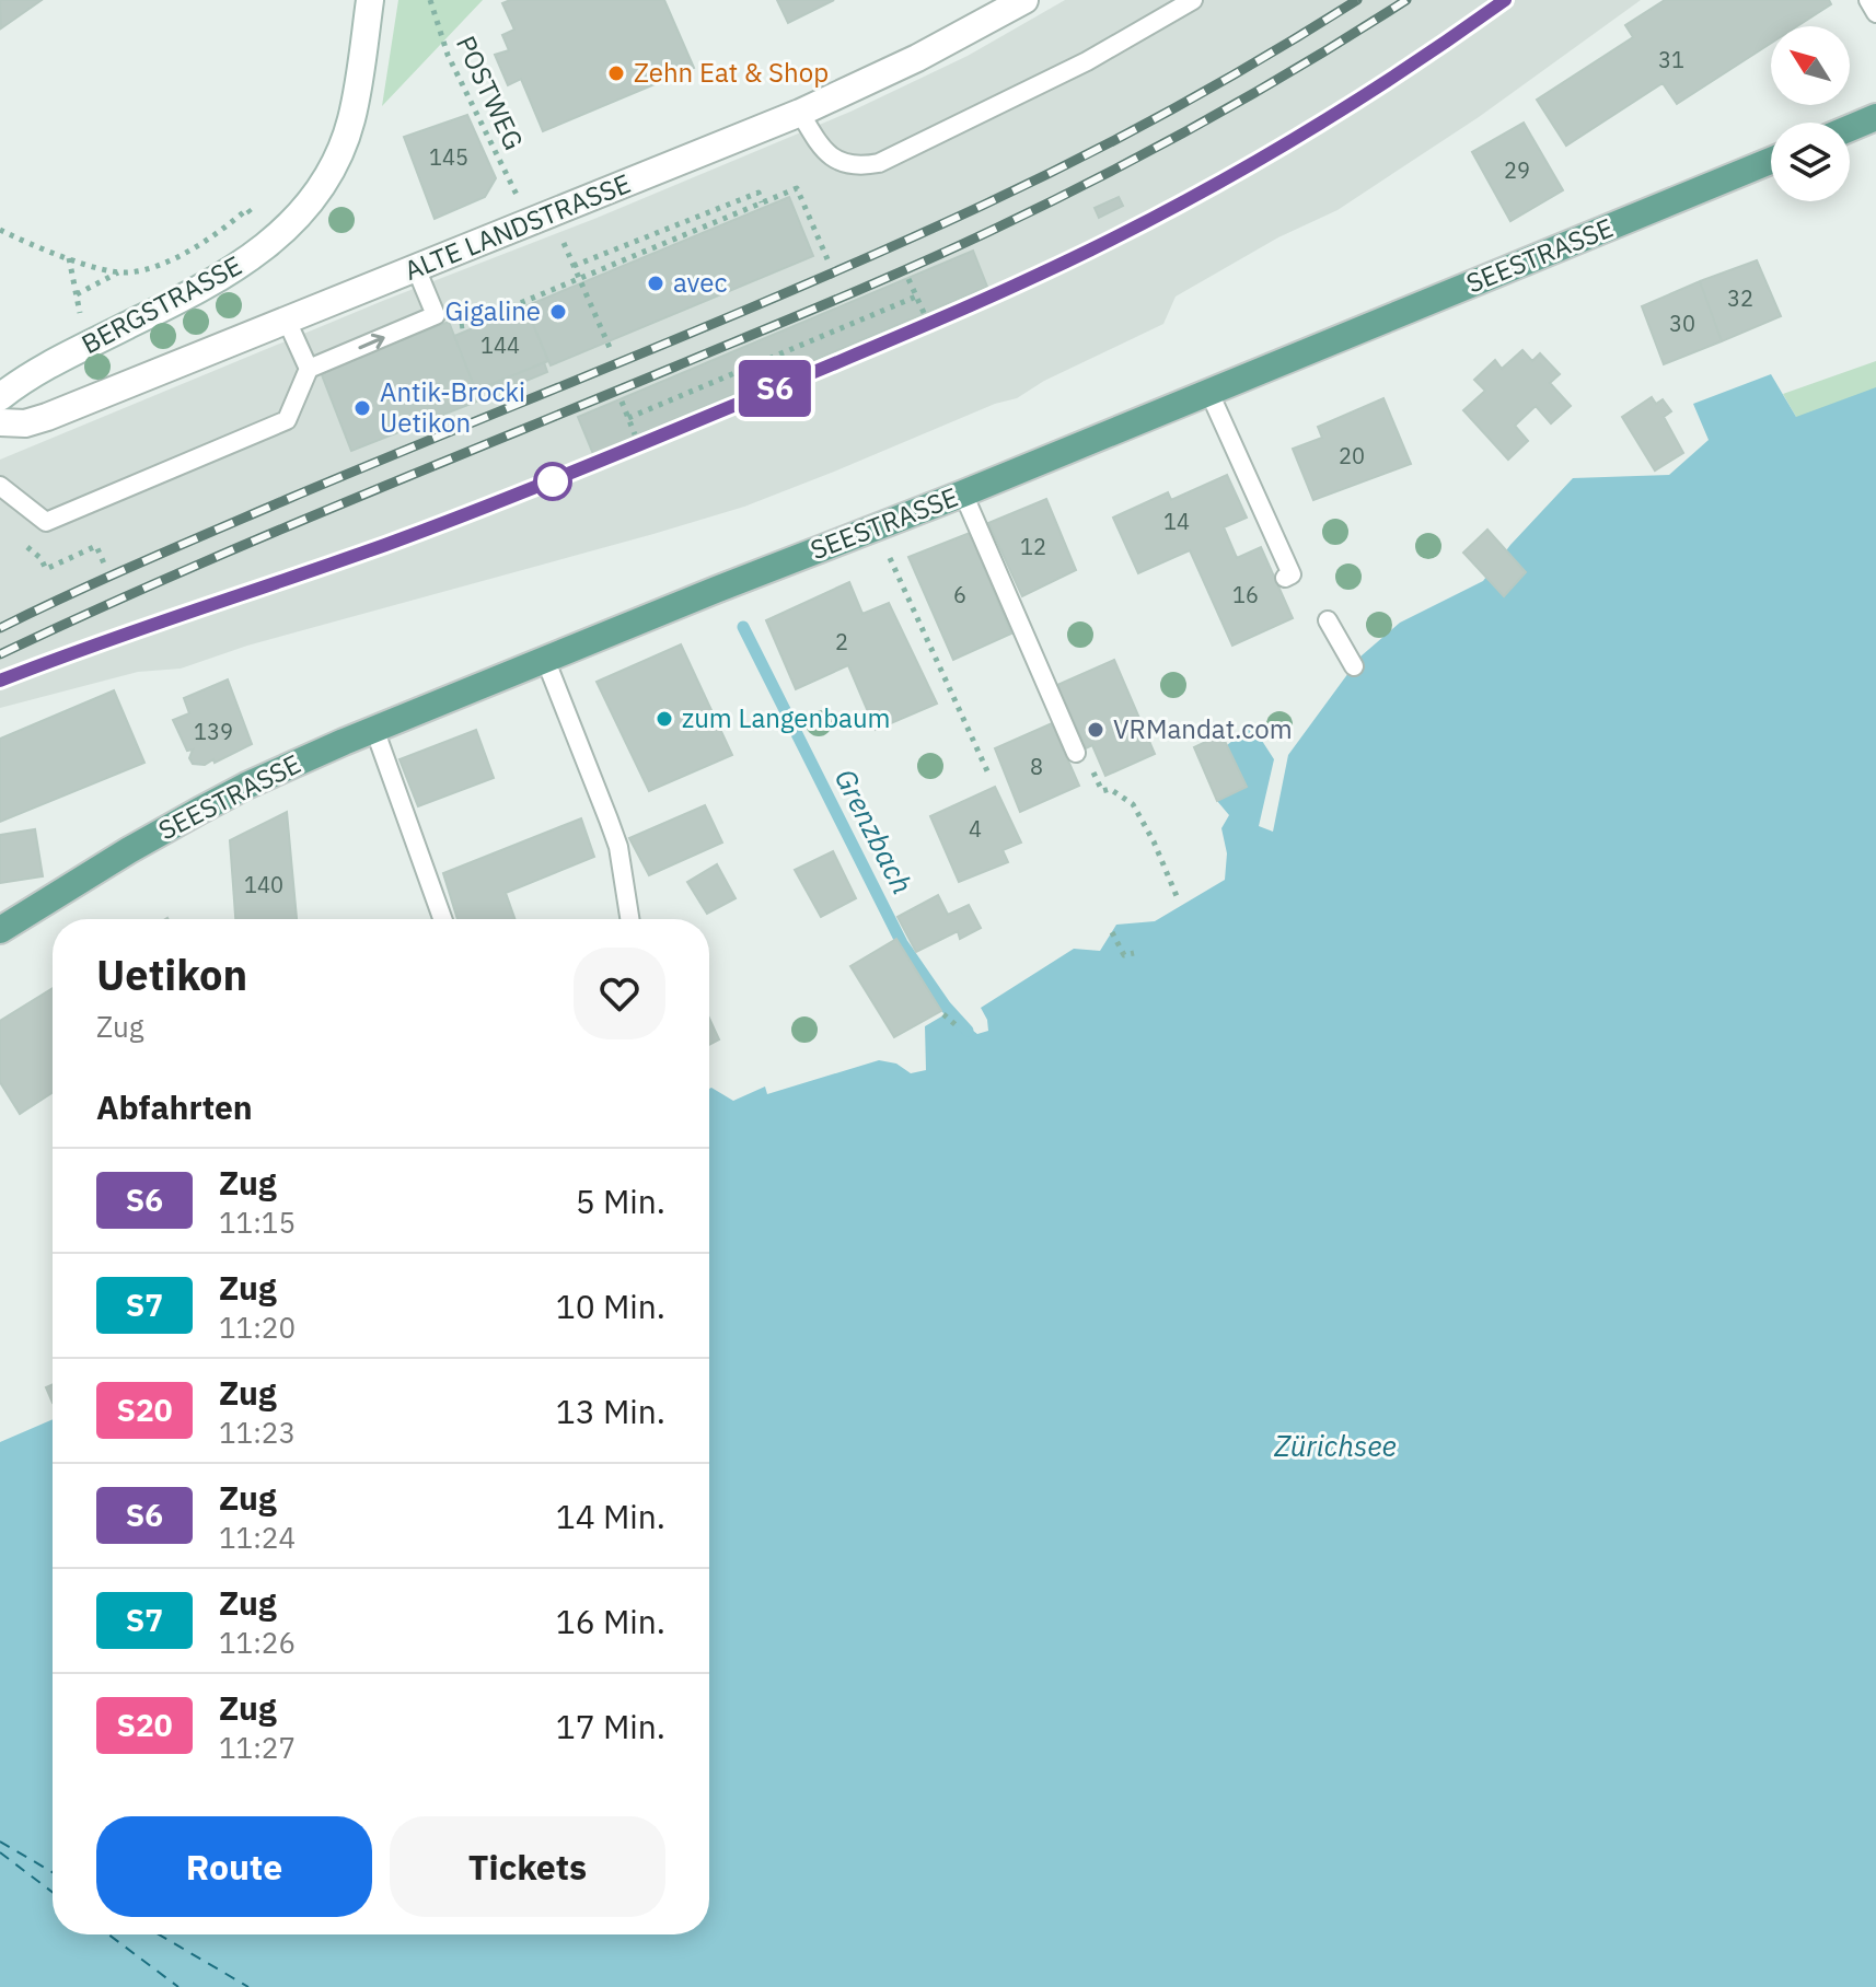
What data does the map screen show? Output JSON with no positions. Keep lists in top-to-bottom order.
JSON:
{
  "streets": {
    "main road": ["SEESTRASSE"],
    "street": ["ALTE LANDSTRASSE", "BERGSTRASSE"],
    "path": ["POSTWEG"]
  },
  "water": ["Grenzbach", "Zürichsee"],
  "places": [
    "Zehn Eat & Shop",
    "avec",
    "Gigaline",
    "Antik-Brocki Uetikon",
    "zum Langenbaum",
    "VRMandat.com"
  ],
  "house_numbers": [
    "31",
    "145",
    "29",
    "32",
    "30",
    "144",
    "20",
    "14",
    "12",
    "6",
    "16",
    "2",
    "139",
    "8",
    "4",
    "140"
  ],
  "north": "top left",
  "page": {
    "on_map": "S6",
    "heading": [
      ["Uetikon", "Zug"],
      "Abfahrten"
    ],
    "list": [
      {
        "mark": "S6",
        "name": "Zug",
        "note": "11:15",
        "value": "5 Min."
      },
      {
        "mark": "S7",
        "name": "Zug",
        "note": "11:20",
        "value": "10 Min."
      },
      {
        "mark": "S20",
        "name": "Zug",
        "note": "11:23",
        "value": "13 Min."
      },
      {
        "mark": "S6",
        "name": "Zug",
        "note": "11:24",
        "value": "14 Min."
      },
      {
        "mark": "S7",
        "name": "Zug",
        "note": "11:26",
        "value": "16 Min."
      },
      {
        "mark": "S20",
        "name": "Zug",
        "note": "11:27",
        "value": "17 Min."
      }
    ],
    "buttons": ["Route", "Tickets"]
  }
}
